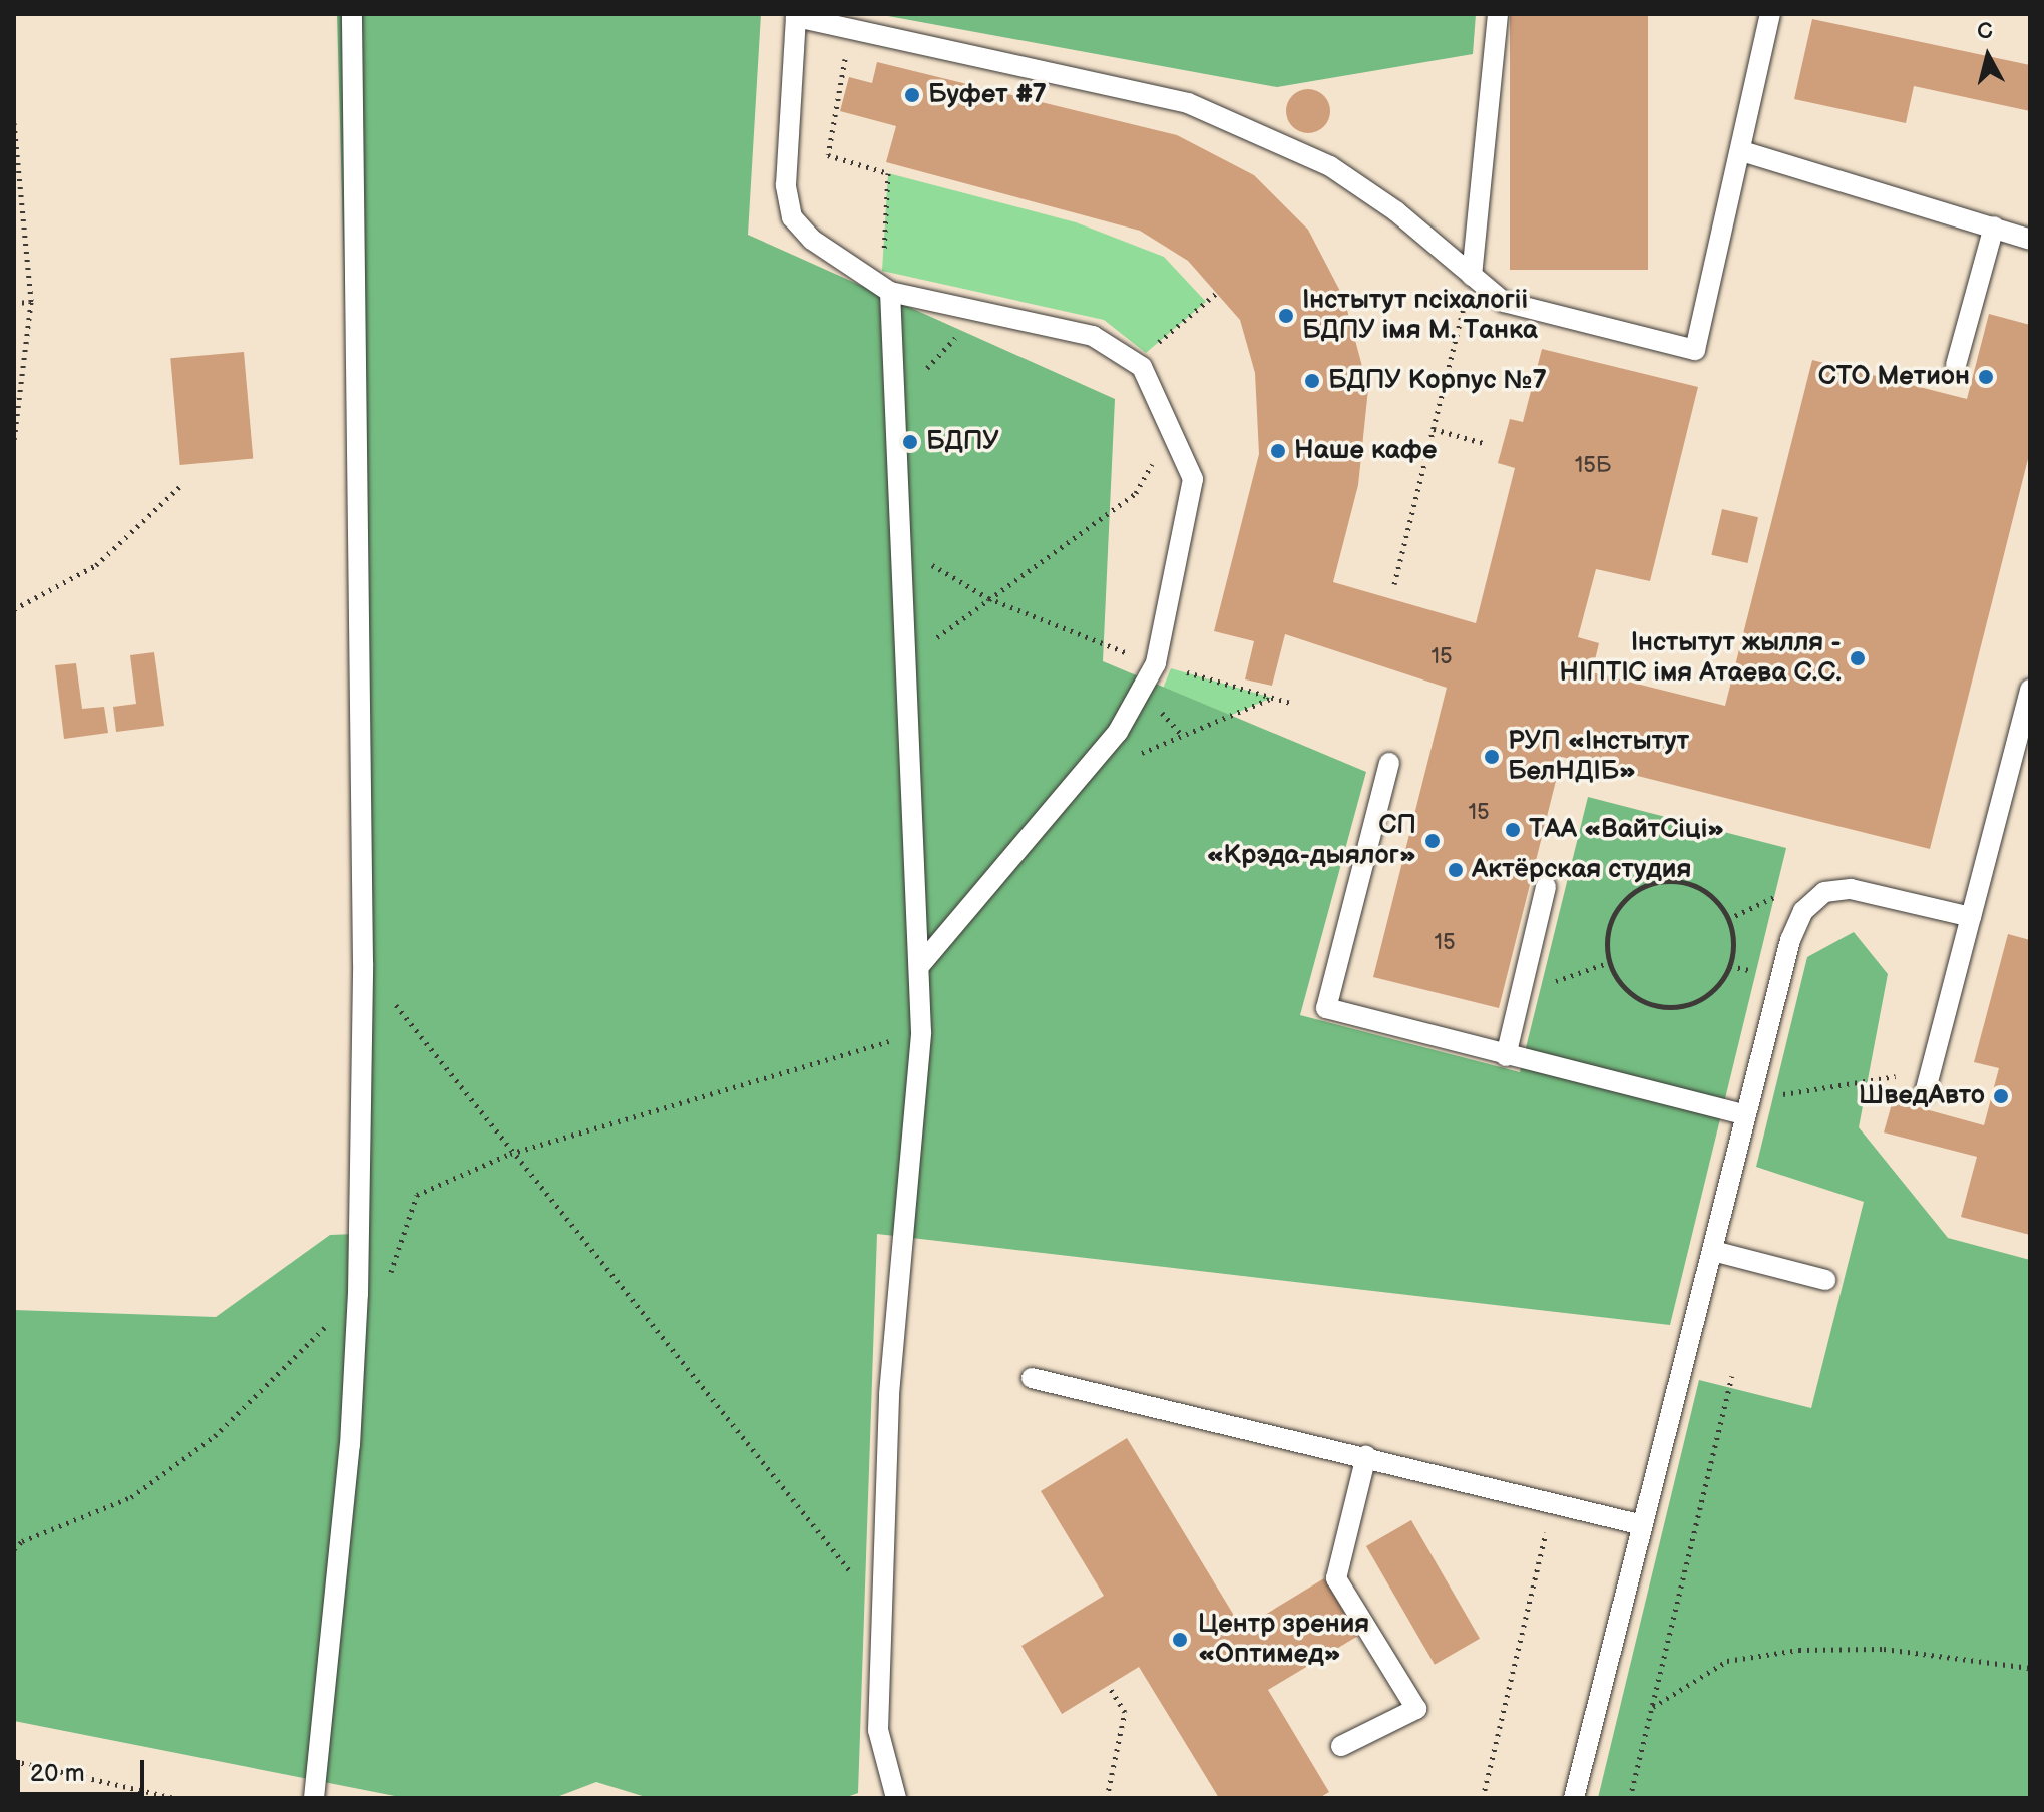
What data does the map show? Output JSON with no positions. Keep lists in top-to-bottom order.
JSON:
{
  "places": [
    "Буфет #7",
    "Інстытут псіхалогіі БДПУ імя М. Танка",
    "СТО Метион",
    "БДПУ Корпус №7",
    "БДПУ",
    "Наше кафе",
    "Інстытут жылля - НІПТІС імя Атаева С.С.",
    "РУП «Інстытут БелНДІБ»",
    "ТАА «ВайтСіці»",
    "СП «Крэда-дыялог»",
    "Актёрская студия",
    "ШведАвто",
    "Центр зрения «Оптимед»"
  ],
  "house_numbers": [
    "15Б",
    "15",
    "15",
    "15"
  ],
  "scale_bar": "20 m",
  "north": "top"
}
